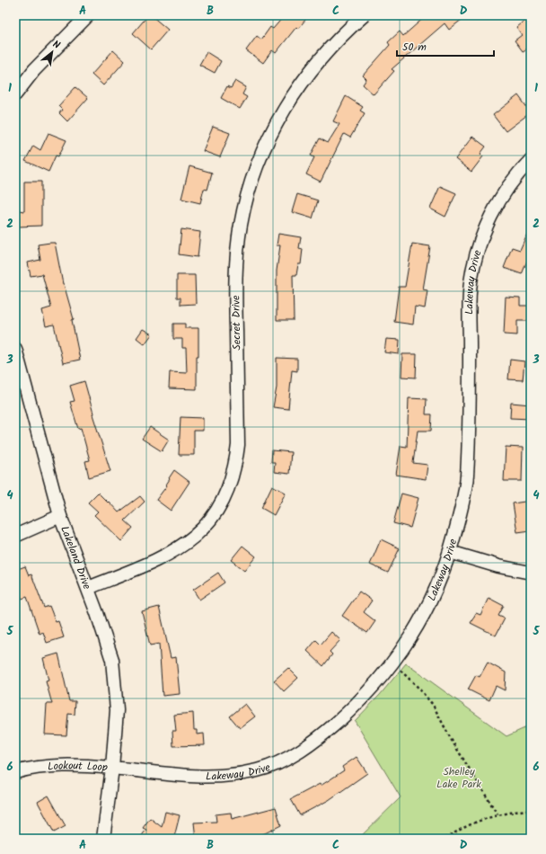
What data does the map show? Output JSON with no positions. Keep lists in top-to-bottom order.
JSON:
{
  "streets": {
    "street": [
      "Lakeway Drive",
      "Secret Drive",
      "Lakeland Drive",
      "Lookout Loop"
    ]
  },
  "crossings": [
    ["Lakeway Drive", "Lakeland Drive"],
    ["Lakeway Drive", "Lookout Loop"],
    ["Secret Drive", "Lakeland Drive"],
    ["Lakeland Drive", "Lookout Loop"]
  ],
  "parks": ["Shelley Lake Park"],
  "scale_bar": "50 m",
  "north": "top right",
  "grid": {
    "columns": [
      "A",
      "B",
      "C",
      "D"
    ],
    "rows": [
      "1",
      "2",
      "3",
      "4",
      "5",
      "6"
    ]
  }
}
